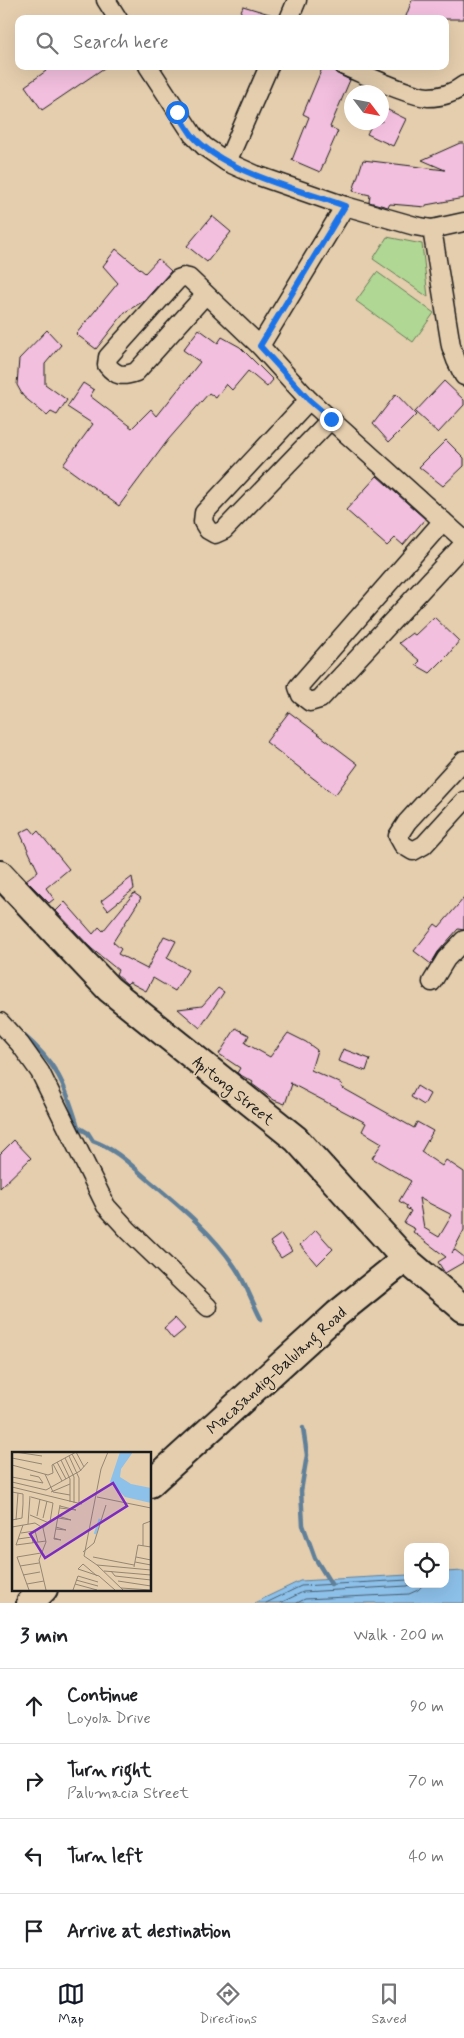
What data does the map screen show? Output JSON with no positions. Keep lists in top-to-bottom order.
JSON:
{
  "streets": {
    "street": ["Apitong Street", "Macasandig-Balulang Road"]
  },
  "crossings": [
    ["Apitong Street", "Macasandig-Balulang Road"]
  ],
  "north": "bottom right",
  "page": {
    "search": "Search here",
    "heading": ["3 min", "Walk · 200 m"],
    "list": [
      ["Continue", "Loyola Drive", "90 m"],
      ["Turn right", "Palumacia Street", "70 m"],
      ["Turn left", "40 m"],
      "Arrive at destination"
    ],
    "nav": ["Map", "Directions", "Saved"]
  }
}
